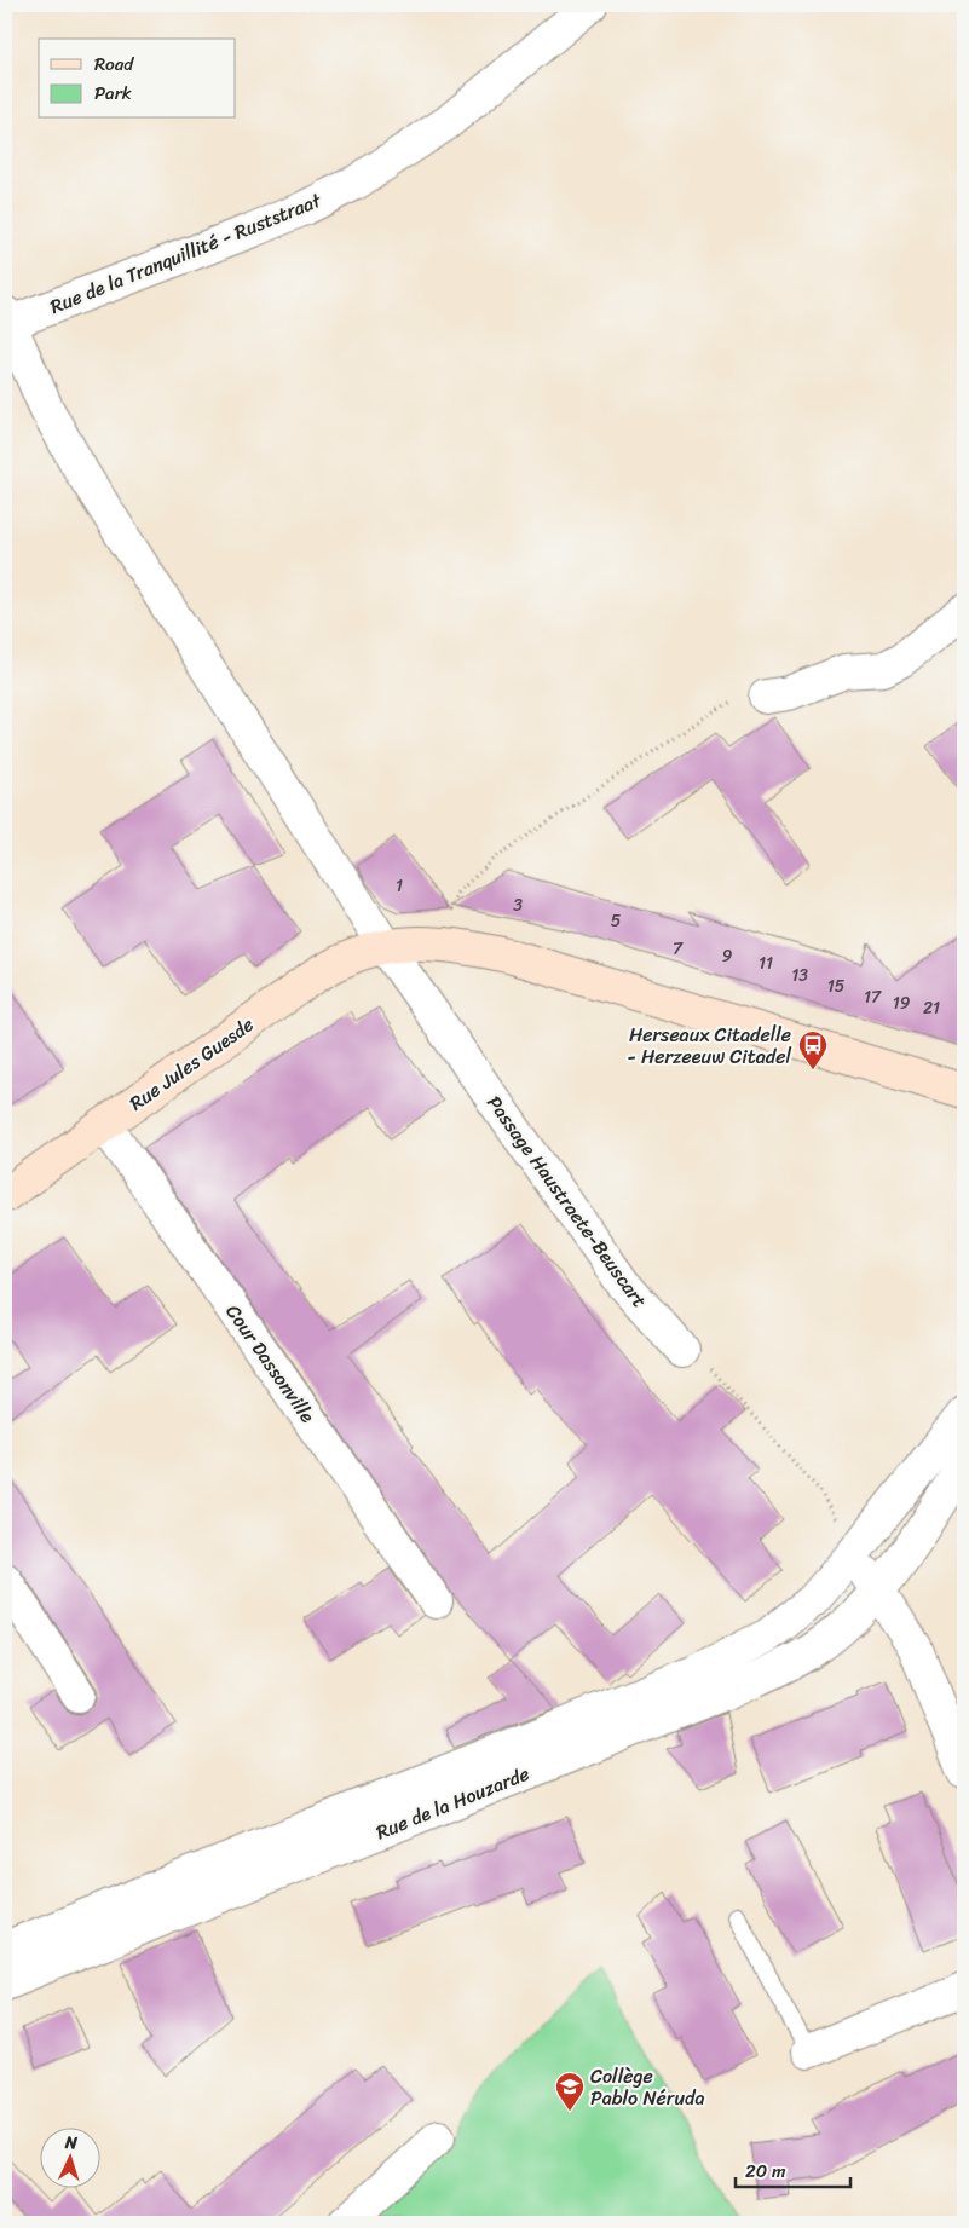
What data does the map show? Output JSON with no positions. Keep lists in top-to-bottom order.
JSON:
{
  "streets": {
    "main road": ["Rue Jules Guesde"],
    "street": [
      "Rue de la Tranquillité - Ruststraat",
      "Passage Haustraete-Beuscart",
      "Cour Dassonville",
      "Rue de la Houzarde"
    ]
  },
  "crossings": [
    ["Rue de la Tranquillité - Ruststraat", "Passage Haustraete-Beuscart"],
    ["Rue Jules Guesde", "Passage Haustraete-Beuscart"],
    ["Rue Jules Guesde", "Cour Dassonville"]
  ],
  "places": {
    "bus stop": ["Herseaux Citadelle - Herzeeuw Citadel"],
    "school or university": ["Collège Pablo Néruda"]
  },
  "house_numbers": [
    "1",
    "3",
    "5",
    "7",
    "9",
    "11",
    "13",
    "15",
    "17",
    "19",
    "21"
  ],
  "legend": ["Road", "Park"],
  "scale_bar": "20 m",
  "north": "top"
}
